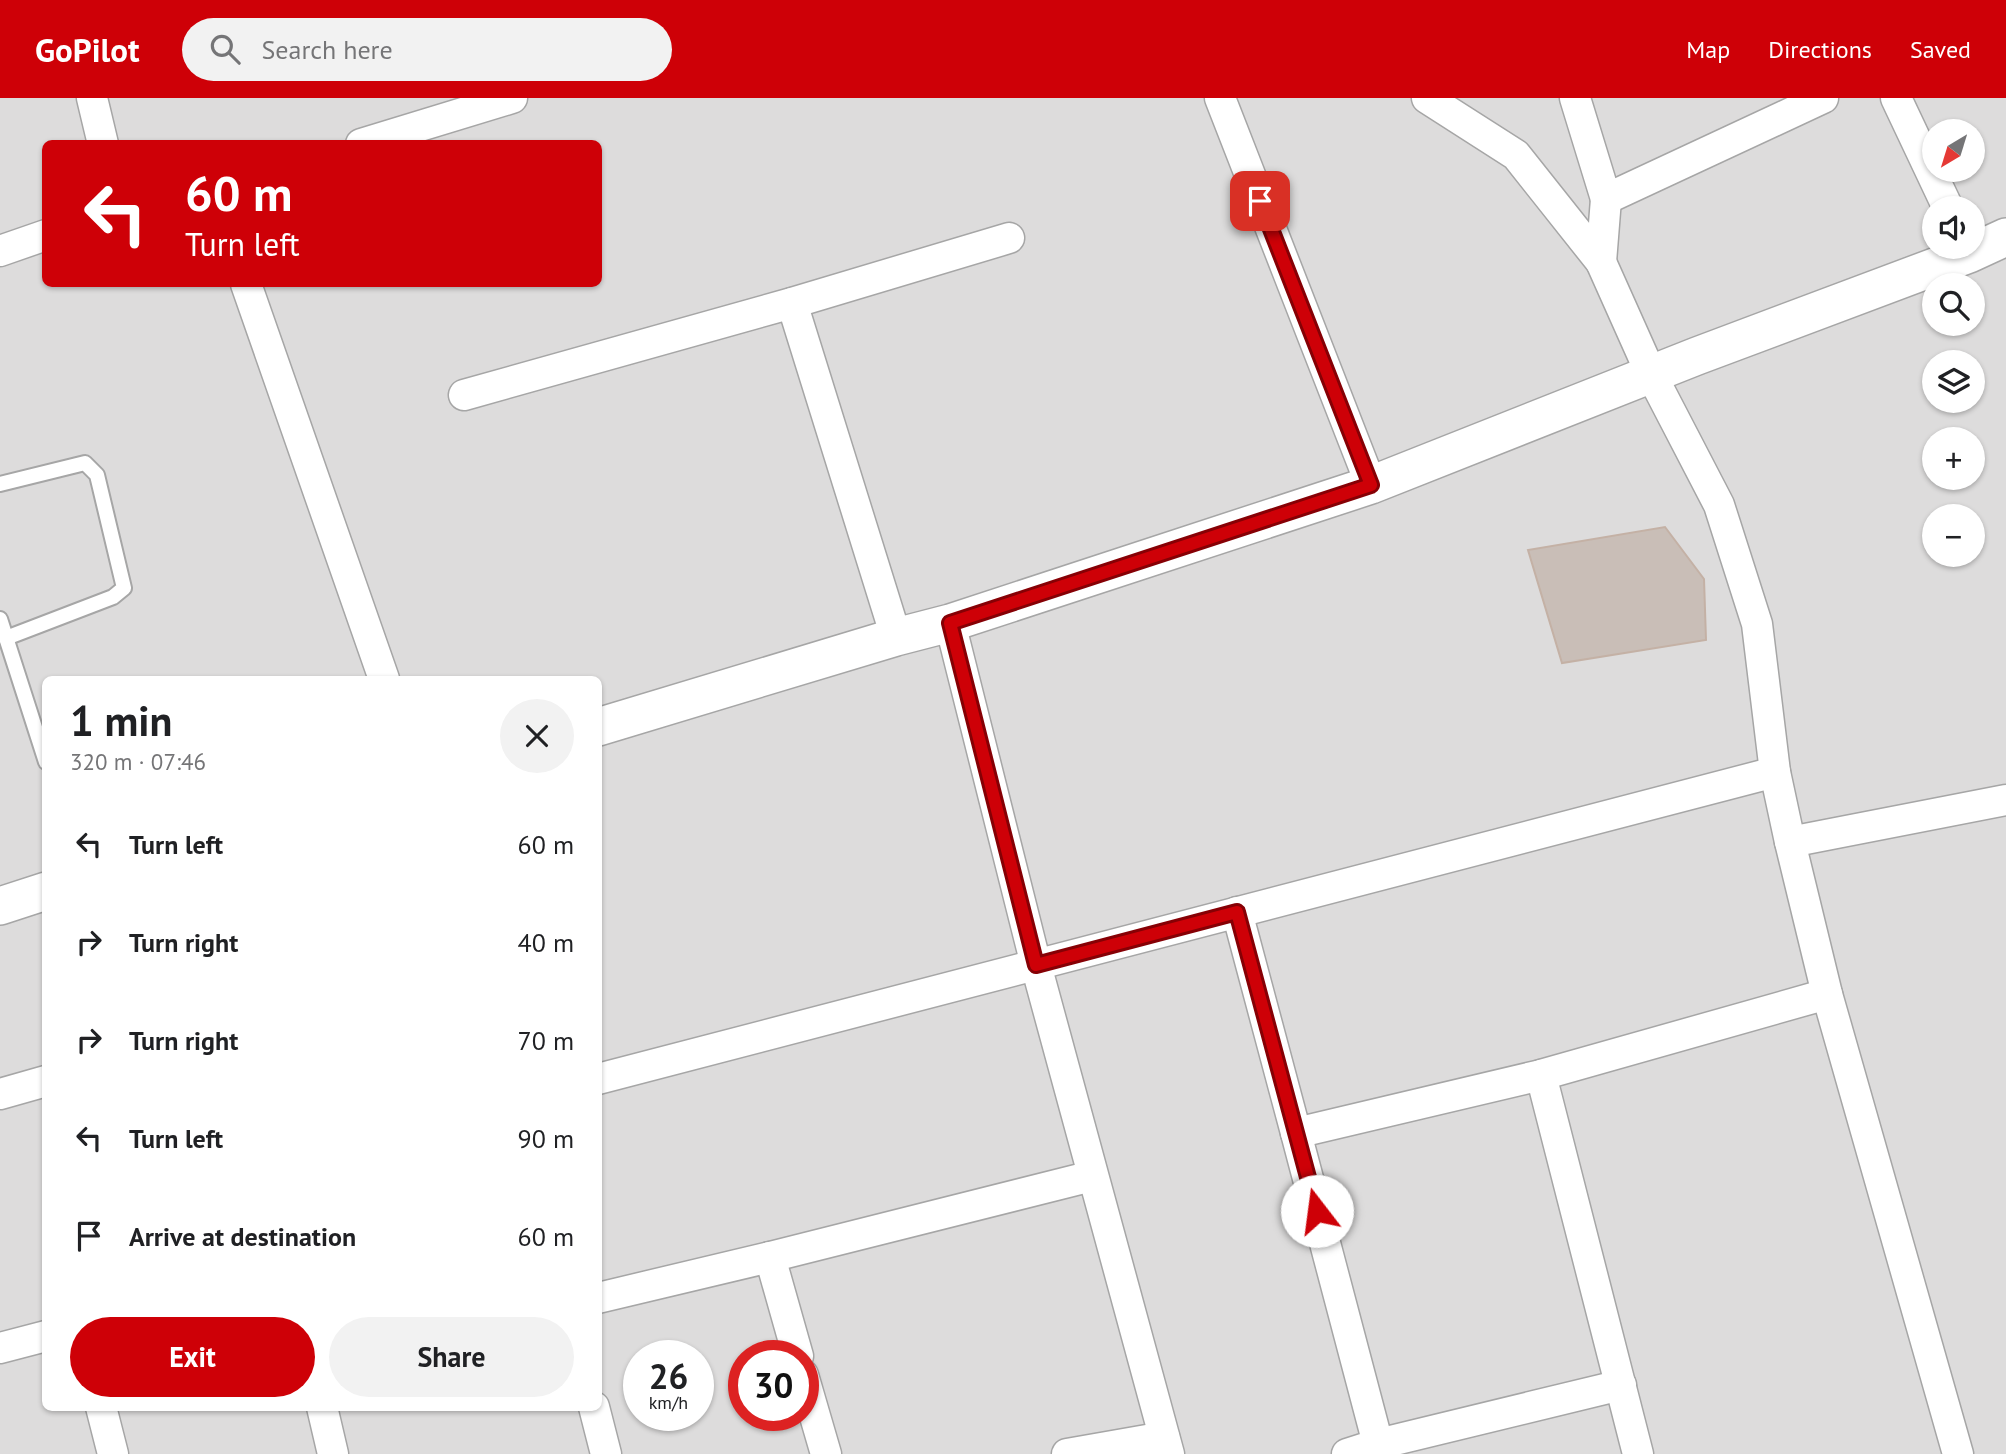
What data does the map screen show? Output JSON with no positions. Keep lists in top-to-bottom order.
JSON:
{
  "north": "bottom left",
  "page": {
    "header": "GoPilot",
    "search": "Search here",
    "nav": ["Map", "Directions", "Saved"],
    "map_buttons": ["+", "−"],
    "turn": ["60 m", "Turn left"],
    "heading": ["1 min", "320 m · 07:46"],
    "list": [
      {
        "name": "Turn left",
        "value": "60 m"
      },
      {
        "name": "Turn right",
        "value": "40 m"
      },
      {
        "name": "Turn right",
        "value": "70 m"
      },
      {
        "name": "Turn left",
        "value": "90 m"
      },
      {
        "name": "Arrive at destination",
        "value": "60 m"
      }
    ],
    "buttons": ["Exit", "Share"],
    "speed": "26 km/h",
    "limit": "30"
  }
}
